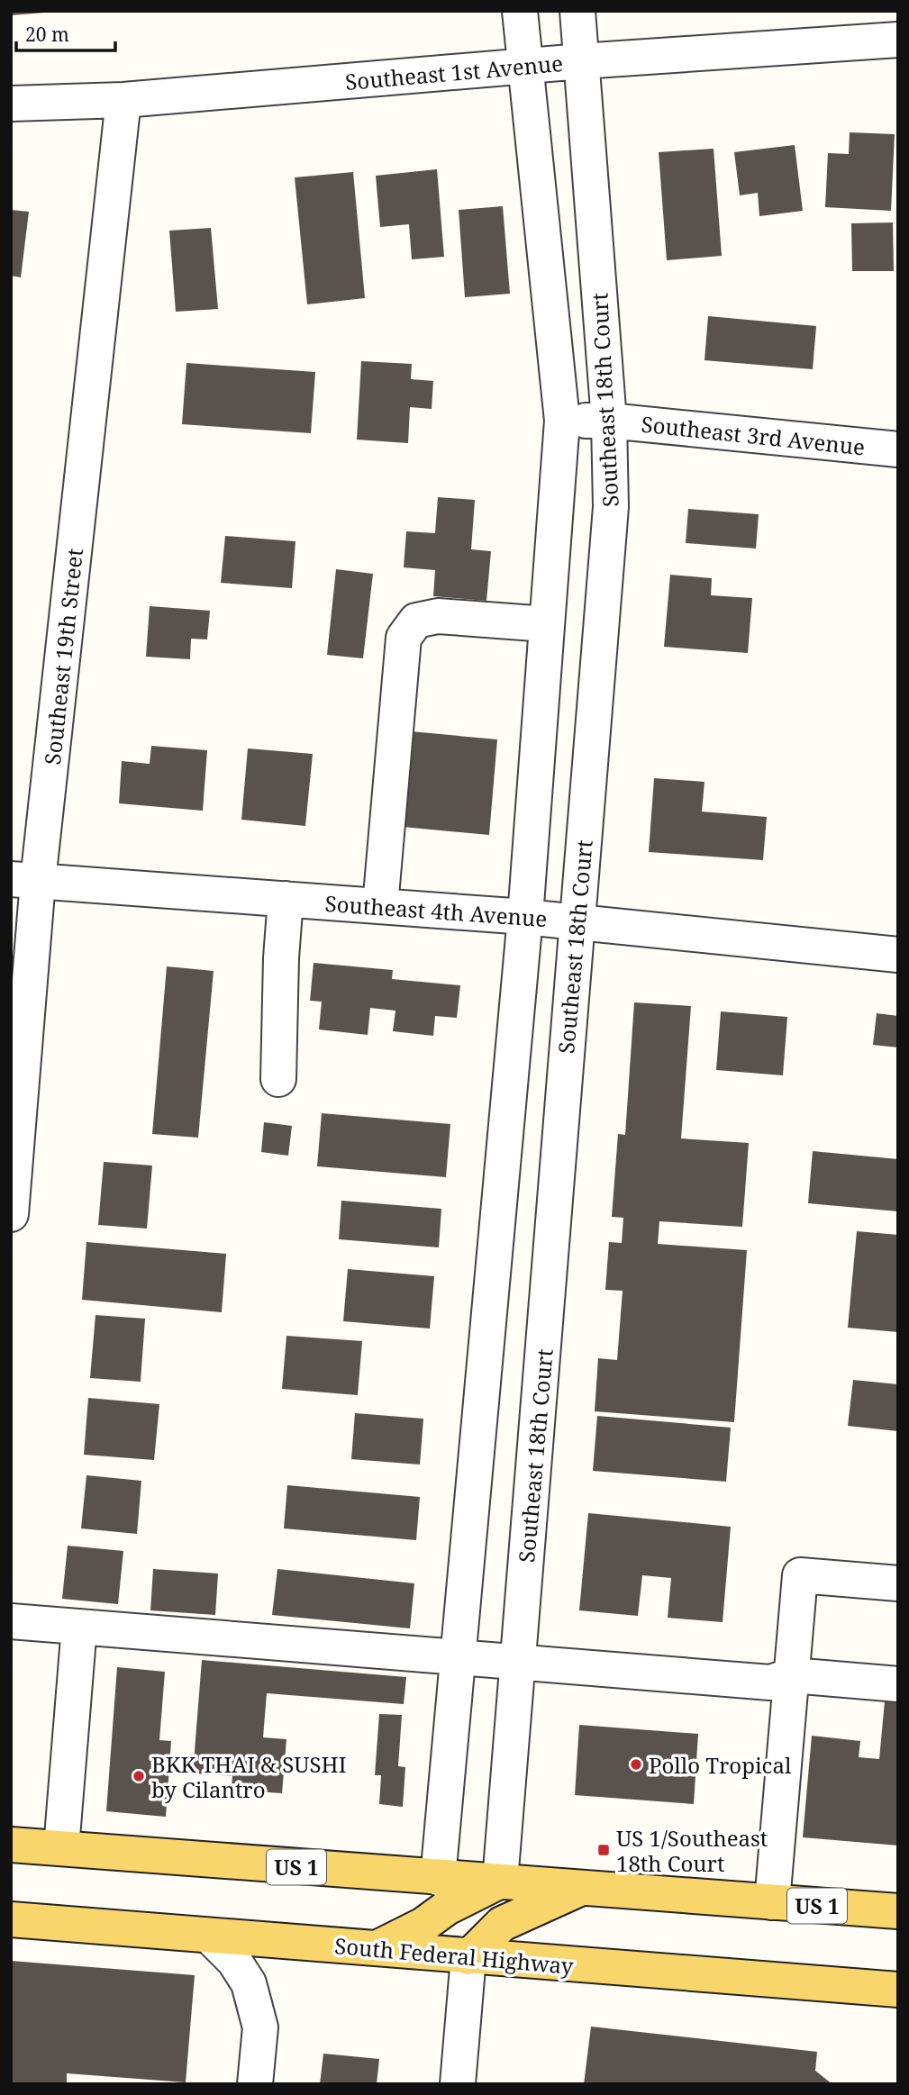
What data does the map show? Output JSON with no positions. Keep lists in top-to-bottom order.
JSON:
{
  "streets": {
    "main road": ["US 1", "South Federal Highway"],
    "street": [
      "Southeast 1st Avenue",
      "Southeast 18th Court",
      "Southeast 3rd Avenue",
      "Southeast 19th Street",
      "Southeast 4th Avenue"
    ]
  },
  "crossings": [
    ["Southeast 1st Avenue", "Southeast 18th Court"],
    ["Southeast 1st Avenue", "Southeast 19th Street"],
    ["Southeast 18th Court", "Southeast 3rd Avenue"],
    ["Southeast 18th Court", "Southeast 4th Avenue"],
    ["Southeast 18th Court", "US 1"],
    ["Southeast 19th Street", "Southeast 4th Avenue"]
  ],
  "places": {
    "other": ["Pollo Tropical", "BKK THAI & SUSHI by Cilantro"],
    "transit": ["US 1/Southeast 18th Court"]
  },
  "scale_bar": "20 m"
}
